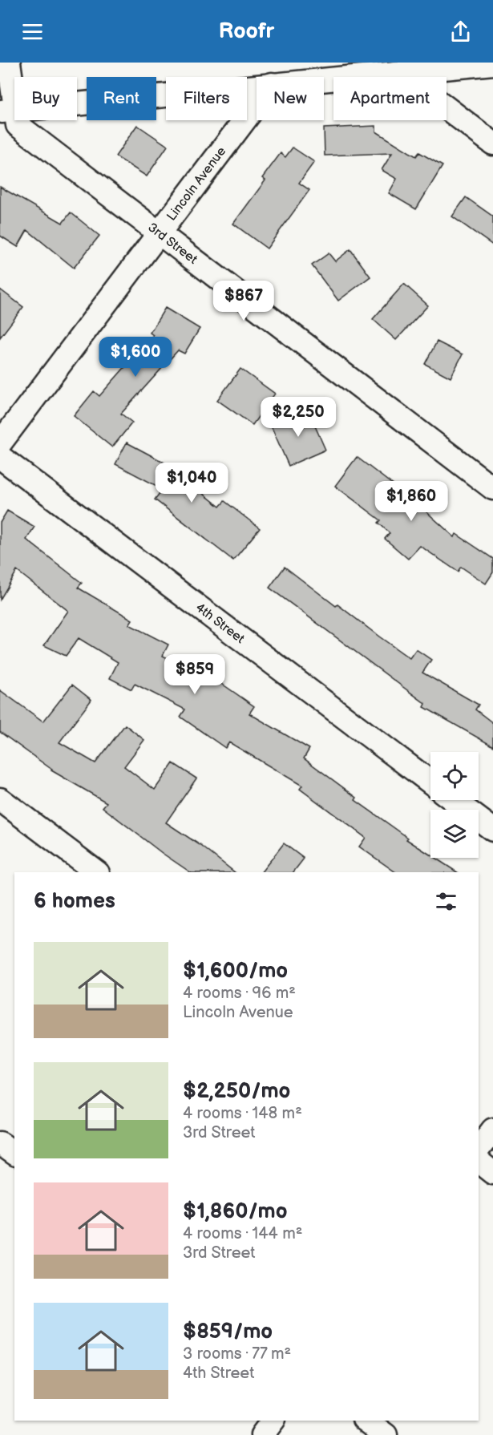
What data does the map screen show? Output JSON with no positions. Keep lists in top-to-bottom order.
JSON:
{
  "streets": {
    "street": ["Lincoln Avenue", "3rd Street", "4th Street"]
  },
  "crossings": [
    ["Lincoln Avenue", "3rd Street"]
  ],
  "page": {
    "header": "Roofr",
    "chip": [
      "Buy",
      "Rent",
      "Filters",
      "New",
      "Apartment"
    ],
    "price": [
      "$867",
      "$1,600",
      "$2,250",
      "$1,040",
      "$1,860",
      "$859"
    ],
    "heading": "6 homes",
    "list": [
      {
        "name": "$1,600/mo",
        "note": "4 rooms · 96 m² · Lincoln Avenue"
      },
      {
        "name": "$2,250/mo",
        "note": "4 rooms · 148 m² · 3rd Street"
      },
      {
        "name": "$1,860/mo",
        "note": "4 rooms · 144 m² · 3rd Street"
      },
      {
        "name": "$859/mo",
        "note": "3 rooms · 77 m² · 4th Street"
      }
    ]
  }
}
